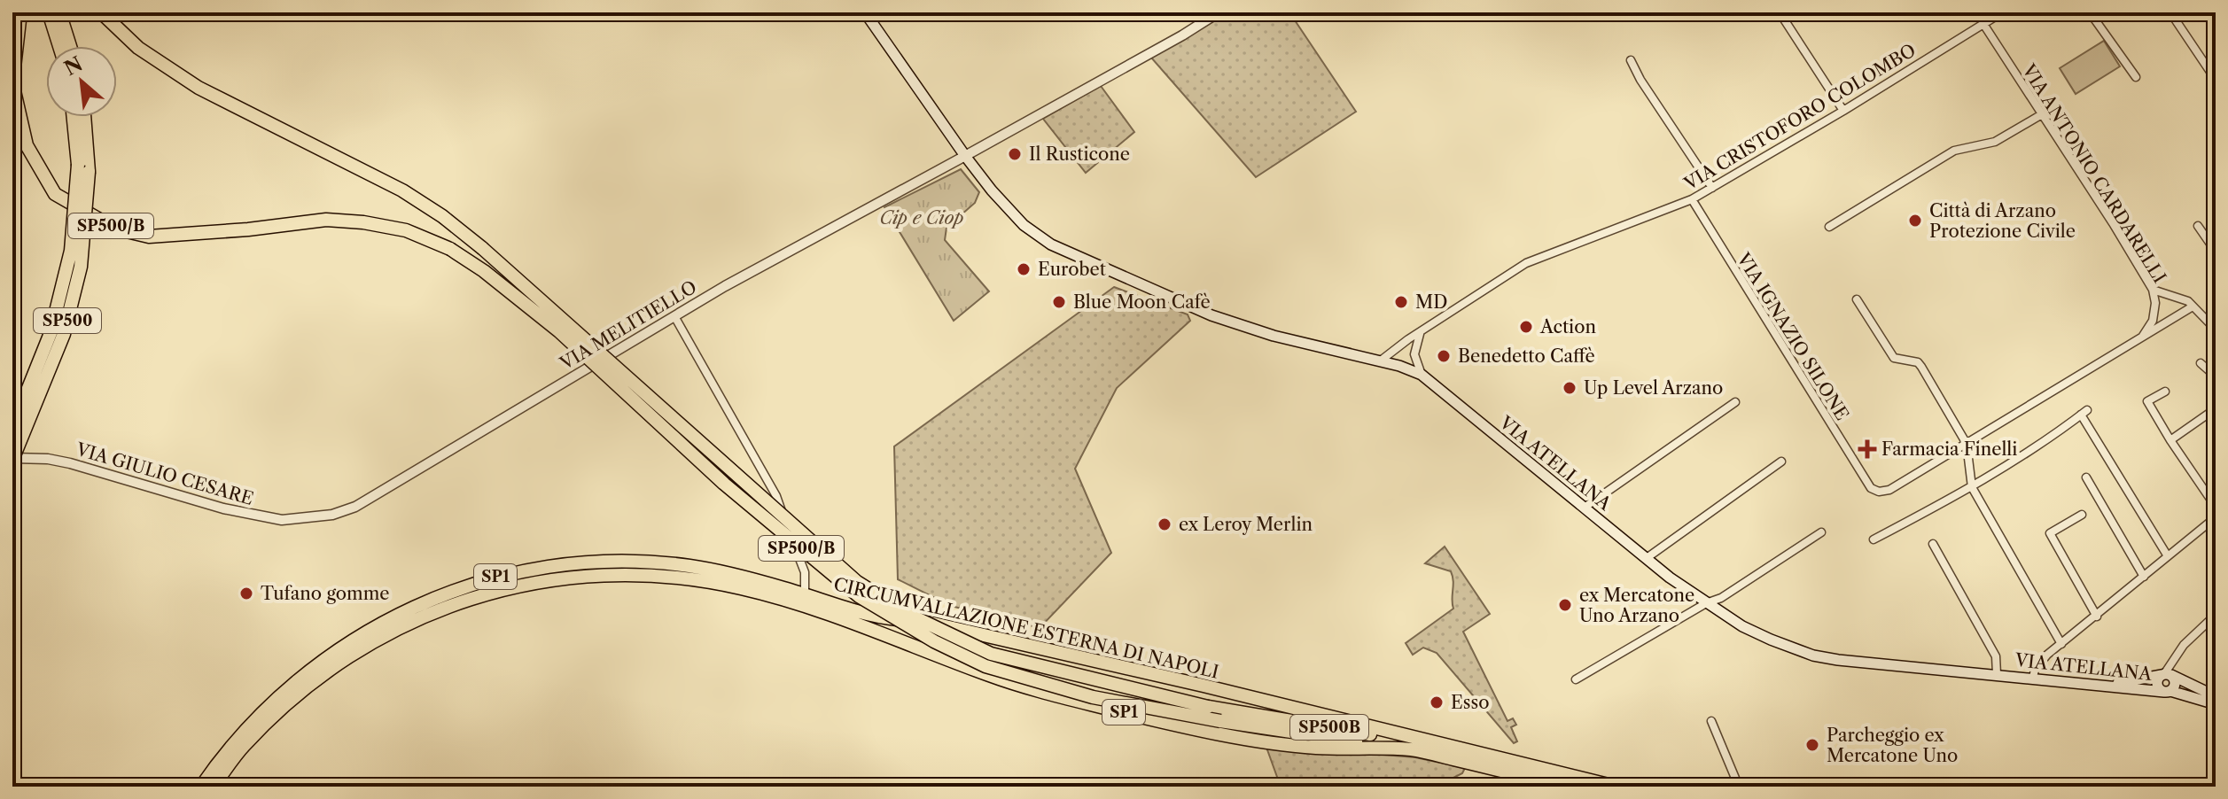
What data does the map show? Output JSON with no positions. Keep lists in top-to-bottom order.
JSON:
{
  "streets": {
    "highway": [
      "SP500/B",
      "SP500",
      "SP1",
      "CIRCUMVALLAZIONE ESTERNA DI NAPOLI",
      "SP500B"
    ],
    "main road": ["VIA ATELLANA"],
    "street": [
      "VIA CRISTOFORO COLOMBO",
      "VIA ANTONIO CARDARELLI",
      "VIA MELITIELLO",
      "VIA IGNAZIO SILONE",
      "VIA GIULIO CESARE"
    ]
  },
  "crossings": [
    ["VIA CRISTOFORO COLOMBO", "VIA ANTONIO CARDARELLI"],
    ["VIA CRISTOFORO COLOMBO", "VIA IGNAZIO SILONE"],
    ["VIA CRISTOFORO COLOMBO", "VIA ATELLANA"],
    ["SP500/B", "SP500B"],
    ["SP500", "VIA GIULIO CESARE"],
    ["VIA MELITIELLO", "VIA ATELLANA"],
    ["VIA MELITIELLO", "VIA GIULIO CESARE"],
    ["CIRCUMVALLAZIONE ESTERNA DI NAPOLI", "SP500B"]
  ],
  "parks": ["Cip e Ciop"],
  "places": {
    "other": [
      "Il Rusticone",
      "Città di Arzano Protezione Civile",
      "Eurobet",
      "Blue Moon Cafè",
      "MD",
      "Action",
      "Benedetto Caffè",
      "Up Level Arzano",
      "ex Leroy Merlin",
      "Tufano gomme",
      "ex Mercatone Uno Arzano",
      "Esso",
      "Parcheggio ex Mercatone Uno"
    ],
    "health": ["Farmacia Finelli"]
  },
  "north": "top left"
}
